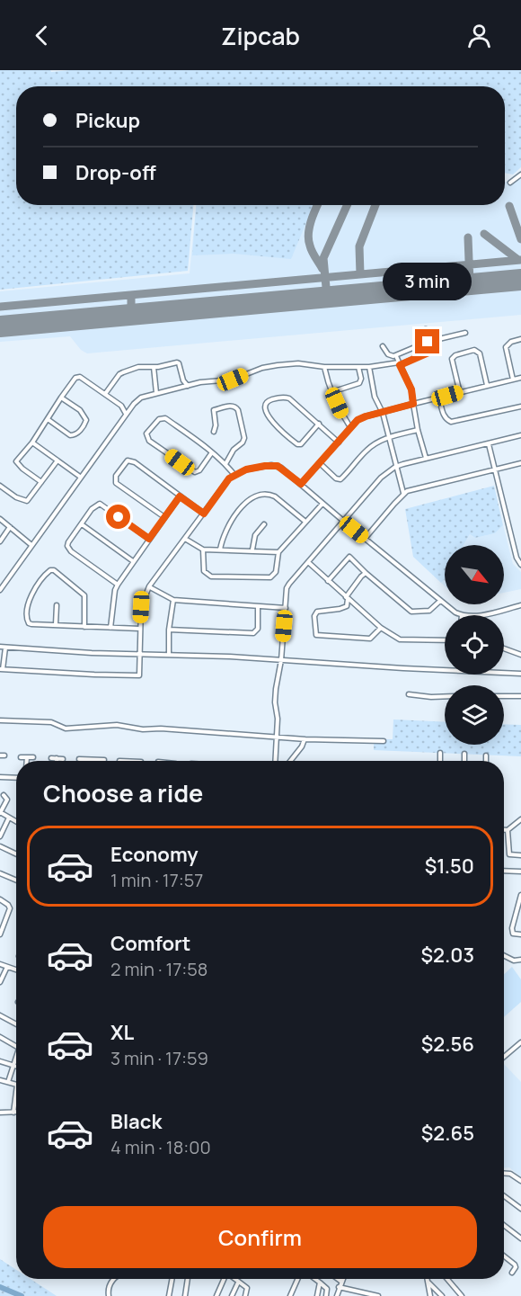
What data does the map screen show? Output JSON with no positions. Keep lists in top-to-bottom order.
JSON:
{
  "north": "bottom right",
  "page": {
    "header": "Zipcab",
    "banner": ["Pickup", "Drop-off"],
    "bubble": "3 min",
    "heading": "Choose a ride",
    "list": [
      {
        "name": "Economy",
        "note": "1 min · 17:57",
        "value": "$1.50"
      },
      {
        "name": "Comfort",
        "note": "2 min · 17:58",
        "value": "$2.03"
      },
      {
        "name": "XL",
        "note": "3 min · 17:59",
        "value": "$2.56"
      },
      {
        "name": "Black",
        "note": "4 min · 18:00",
        "value": "$2.65"
      }
    ],
    "buttons": "Confirm"
  }
}
